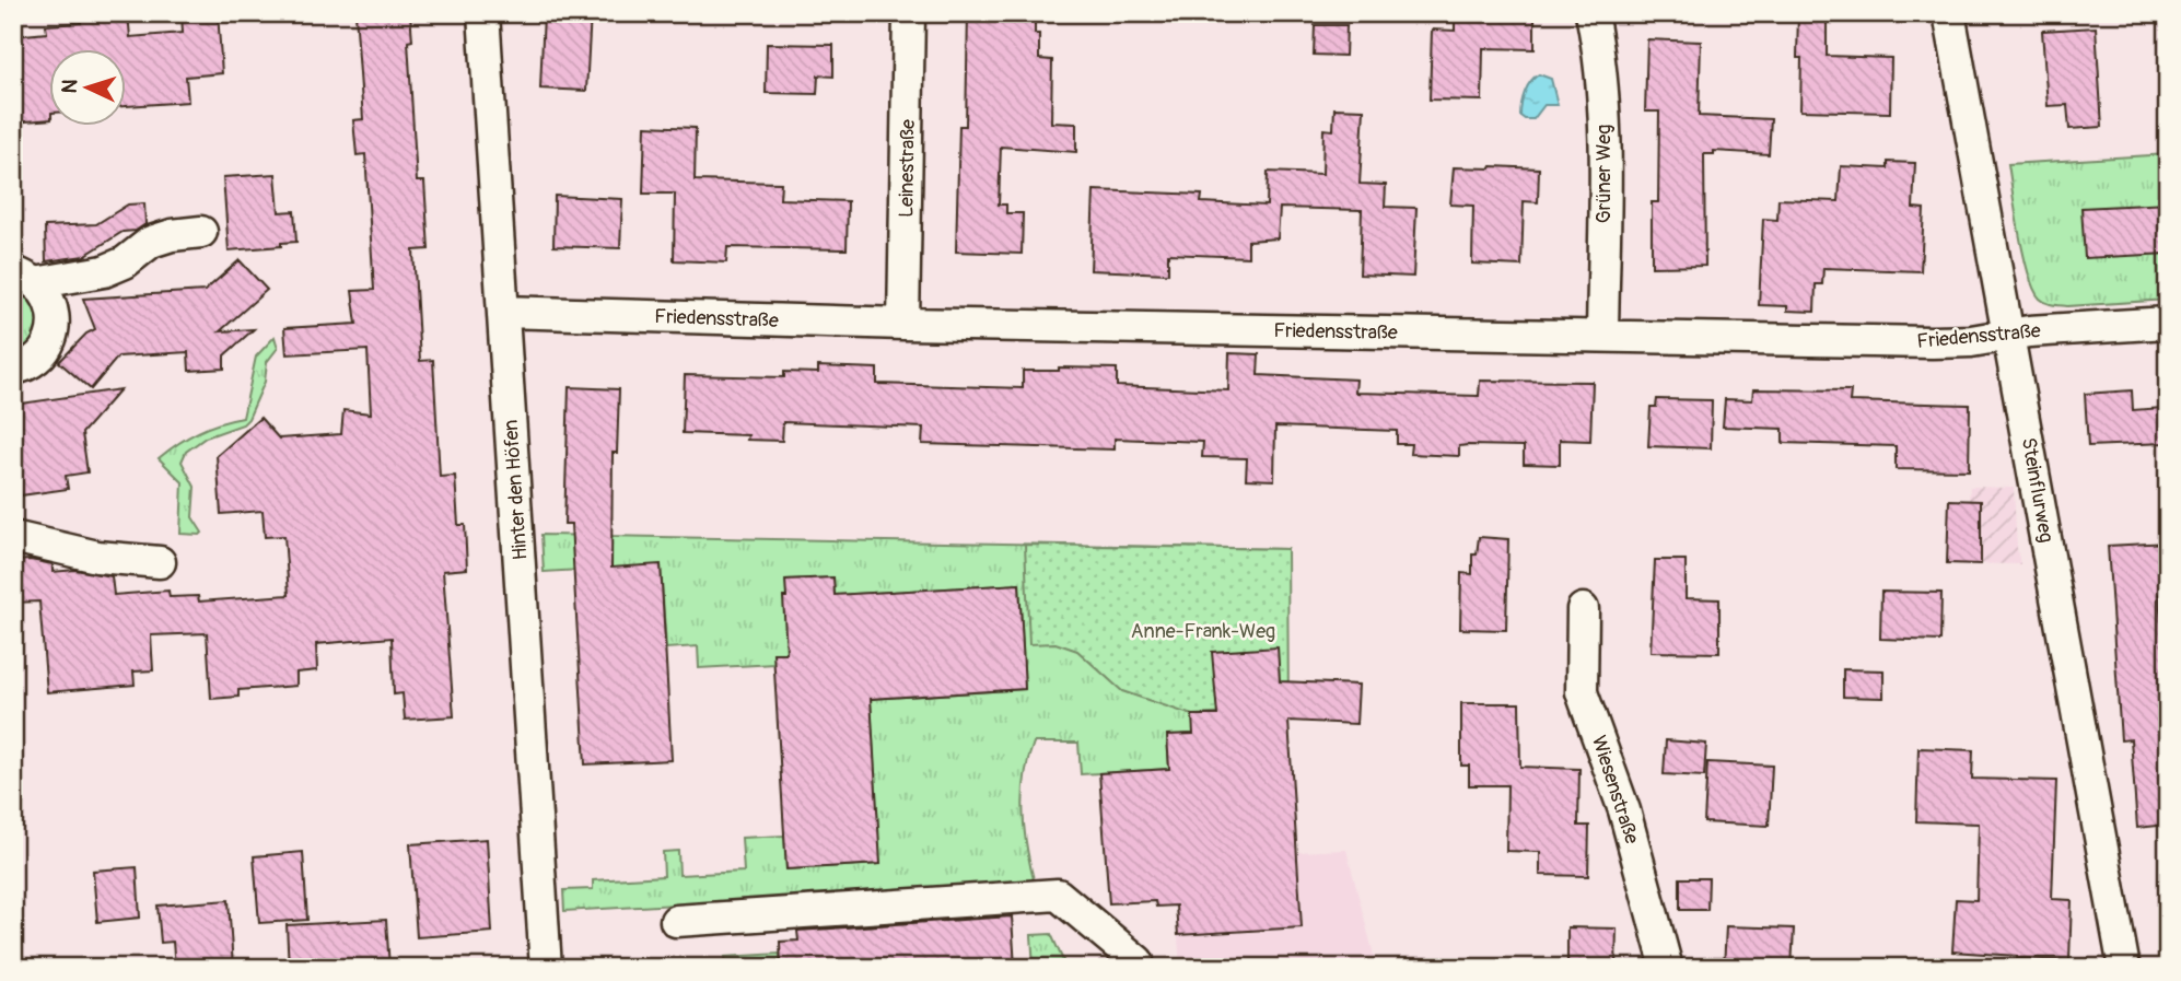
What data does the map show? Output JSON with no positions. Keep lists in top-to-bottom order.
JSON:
{
  "streets": {
    "street": [
      "Leinestraße",
      "Grüner Weg",
      "Friedensstraße",
      "Hinter den Höfen",
      "Steinflurweg",
      "Wiesenstraße"
    ]
  },
  "crossings": [
    ["Leinestraße", "Friedensstraße"],
    ["Grüner Weg", "Friedensstraße"],
    ["Friedensstraße", "Hinter den Höfen"],
    ["Friedensstraße", "Steinflurweg"]
  ],
  "parks": ["Anne-Frank-Weg"],
  "north": "left"
}
